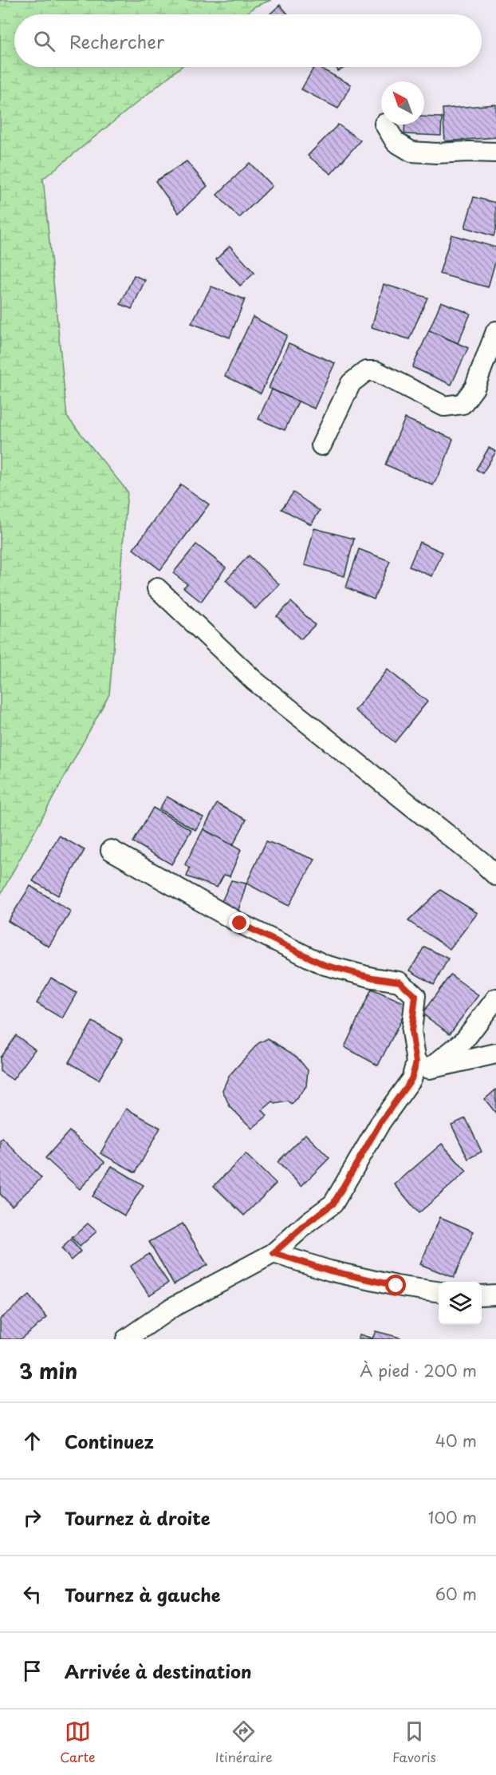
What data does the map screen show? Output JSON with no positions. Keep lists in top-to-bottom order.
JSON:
{
  "north": "top left",
  "page": {
    "search": "Rechercher",
    "heading": ["3 min", "À pied · 200 m"],
    "list": [
      ["Continuez", "40 m"],
      ["Tournez à droite", "100 m"],
      ["Tournez à gauche", "60 m"],
      "Arrivée à destination"
    ],
    "nav": ["Carte", "Itinéraire", "Favoris"]
  }
}
